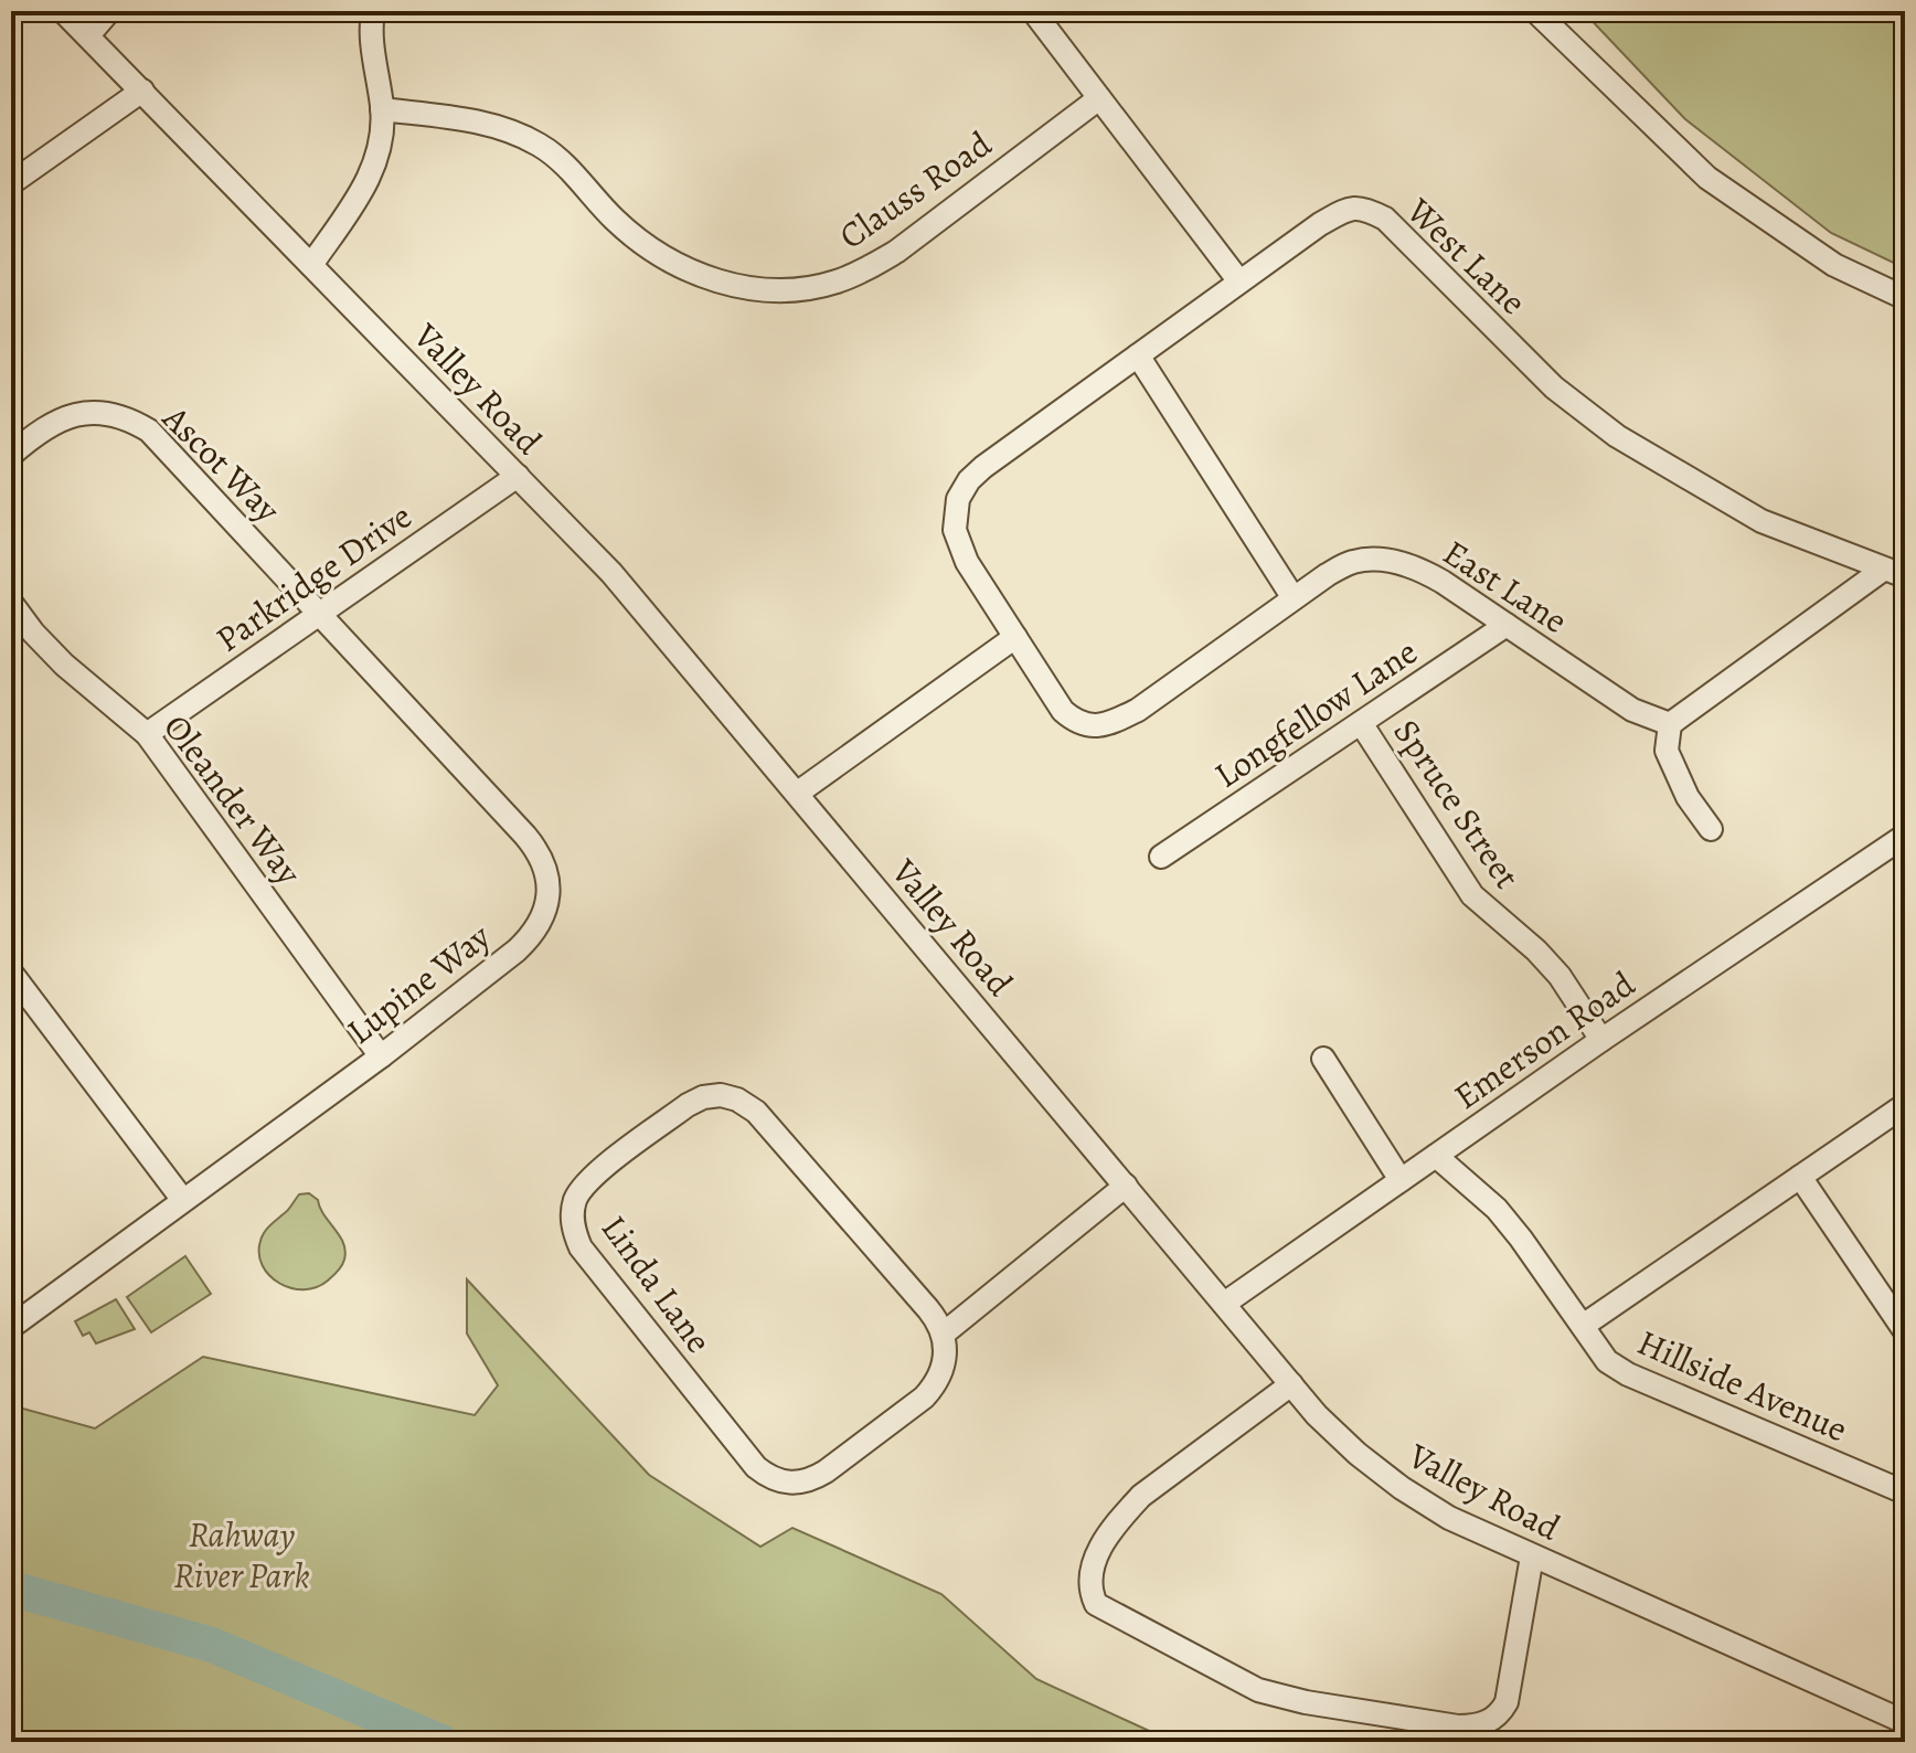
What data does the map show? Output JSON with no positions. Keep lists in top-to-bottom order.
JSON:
{
  "streets": {
    "street": [
      "Clauss Road",
      "West Lane",
      "Valley Road",
      "Ascot Way",
      "Parkridge Drive",
      "East Lane",
      "Longfellow Lane",
      "Oleander Way",
      "Spruce Street",
      "Lupine Way",
      "Emerson Road",
      "Linda Lane",
      "Hillside Avenue"
    ]
  },
  "crossings": [
    ["West Lane", "East Lane"],
    ["Valley Road", "Parkridge Drive"],
    ["Valley Road", "Emerson Road"],
    ["Ascot Way", "Parkridge Drive"],
    ["Ascot Way", "Lupine Way"],
    ["Parkridge Drive", "Oleander Way"],
    ["Parkridge Drive", "Lupine Way"],
    ["East Lane", "Longfellow Lane"],
    ["Longfellow Lane", "Spruce Street"],
    ["Oleander Way", "Lupine Way"],
    ["Spruce Street", "Emerson Road"],
    ["Emerson Road", "Hillside Avenue"]
  ],
  "parks": ["Rahway River Park"]
}
